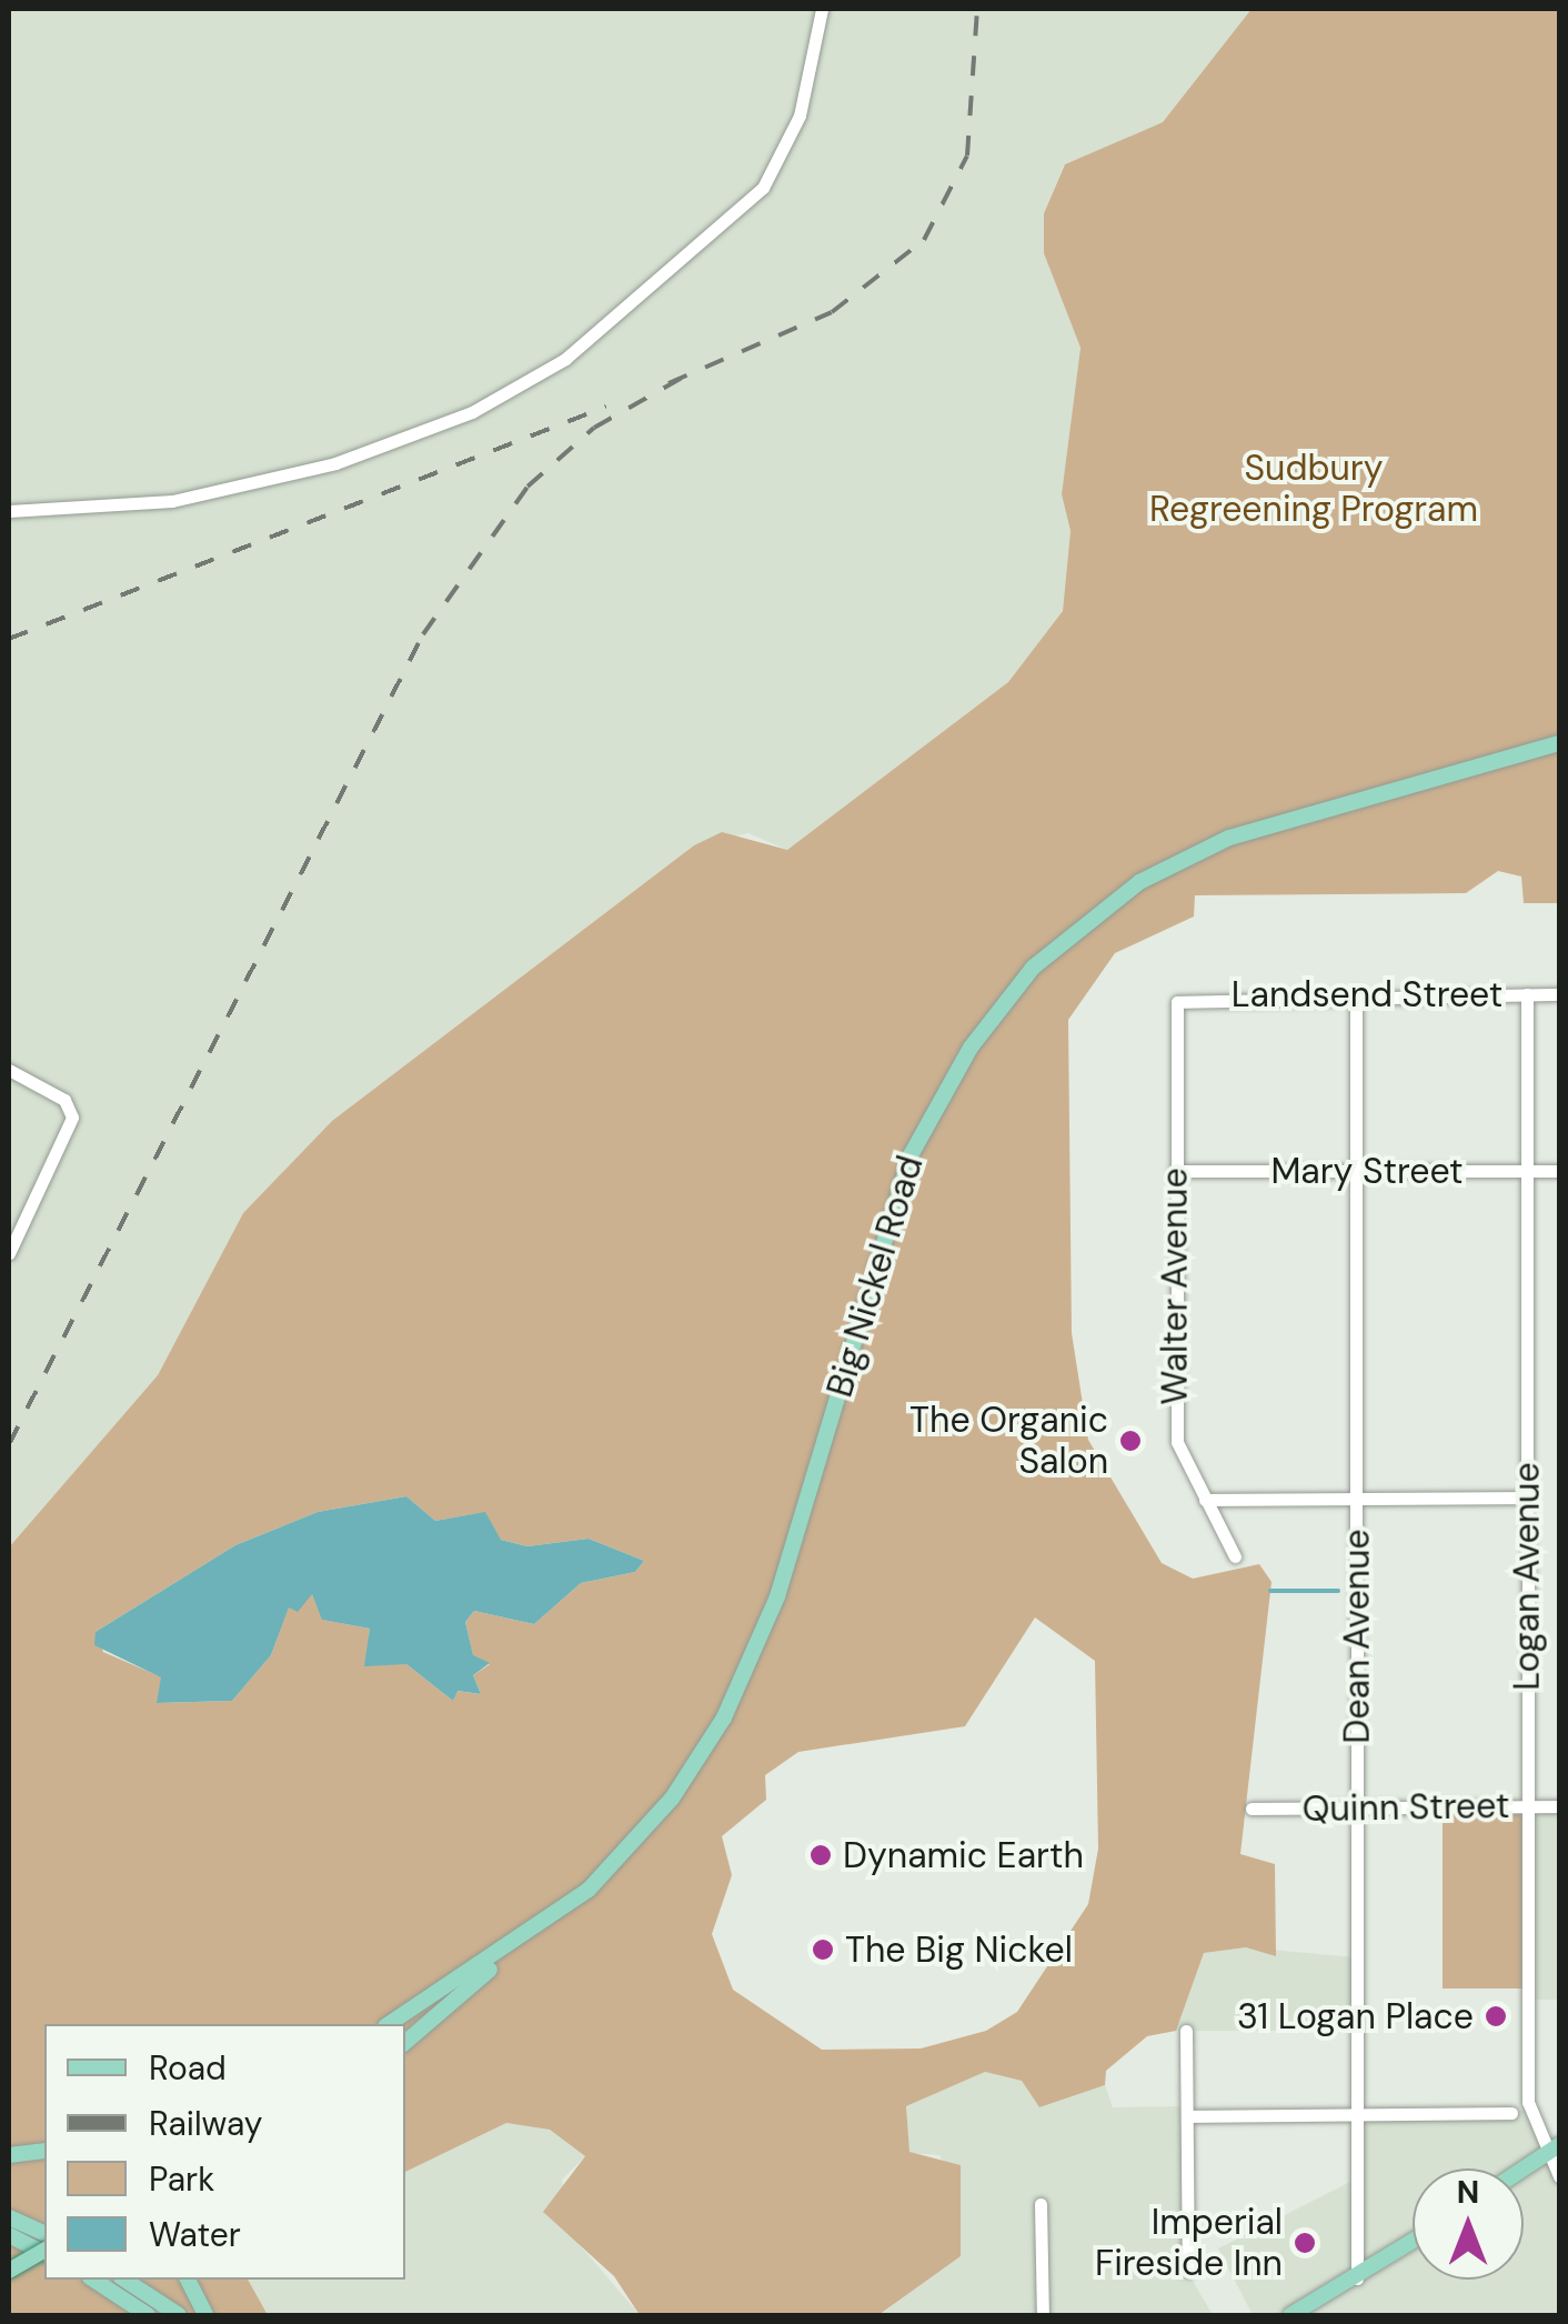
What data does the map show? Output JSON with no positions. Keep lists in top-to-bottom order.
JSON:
{
  "streets": {
    "main road": ["Big Nickel Road"],
    "street": [
      "Landsend Street",
      "Mary Street",
      "Walter Avenue",
      "Logan Avenue",
      "Dean Avenue",
      "Quinn Street"
    ]
  },
  "crossings": [
    ["Landsend Street", "Walter Avenue"],
    ["Landsend Street", "Logan Avenue"],
    ["Landsend Street", "Dean Avenue"],
    ["Mary Street", "Walter Avenue"],
    ["Mary Street", "Logan Avenue"],
    ["Mary Street", "Dean Avenue"],
    ["Logan Avenue", "Quinn Street"],
    ["Dean Avenue", "Quinn Street"]
  ],
  "parks": ["Sudbury Regreening Program"],
  "places": [
    "The Organic Salon",
    "Dynamic Earth",
    "The Big Nickel",
    "31 Logan Place",
    "Imperial Fireside Inn"
  ],
  "legend": [
    "Road",
    "Railway",
    "Park",
    "Water"
  ],
  "north": "top"
}
